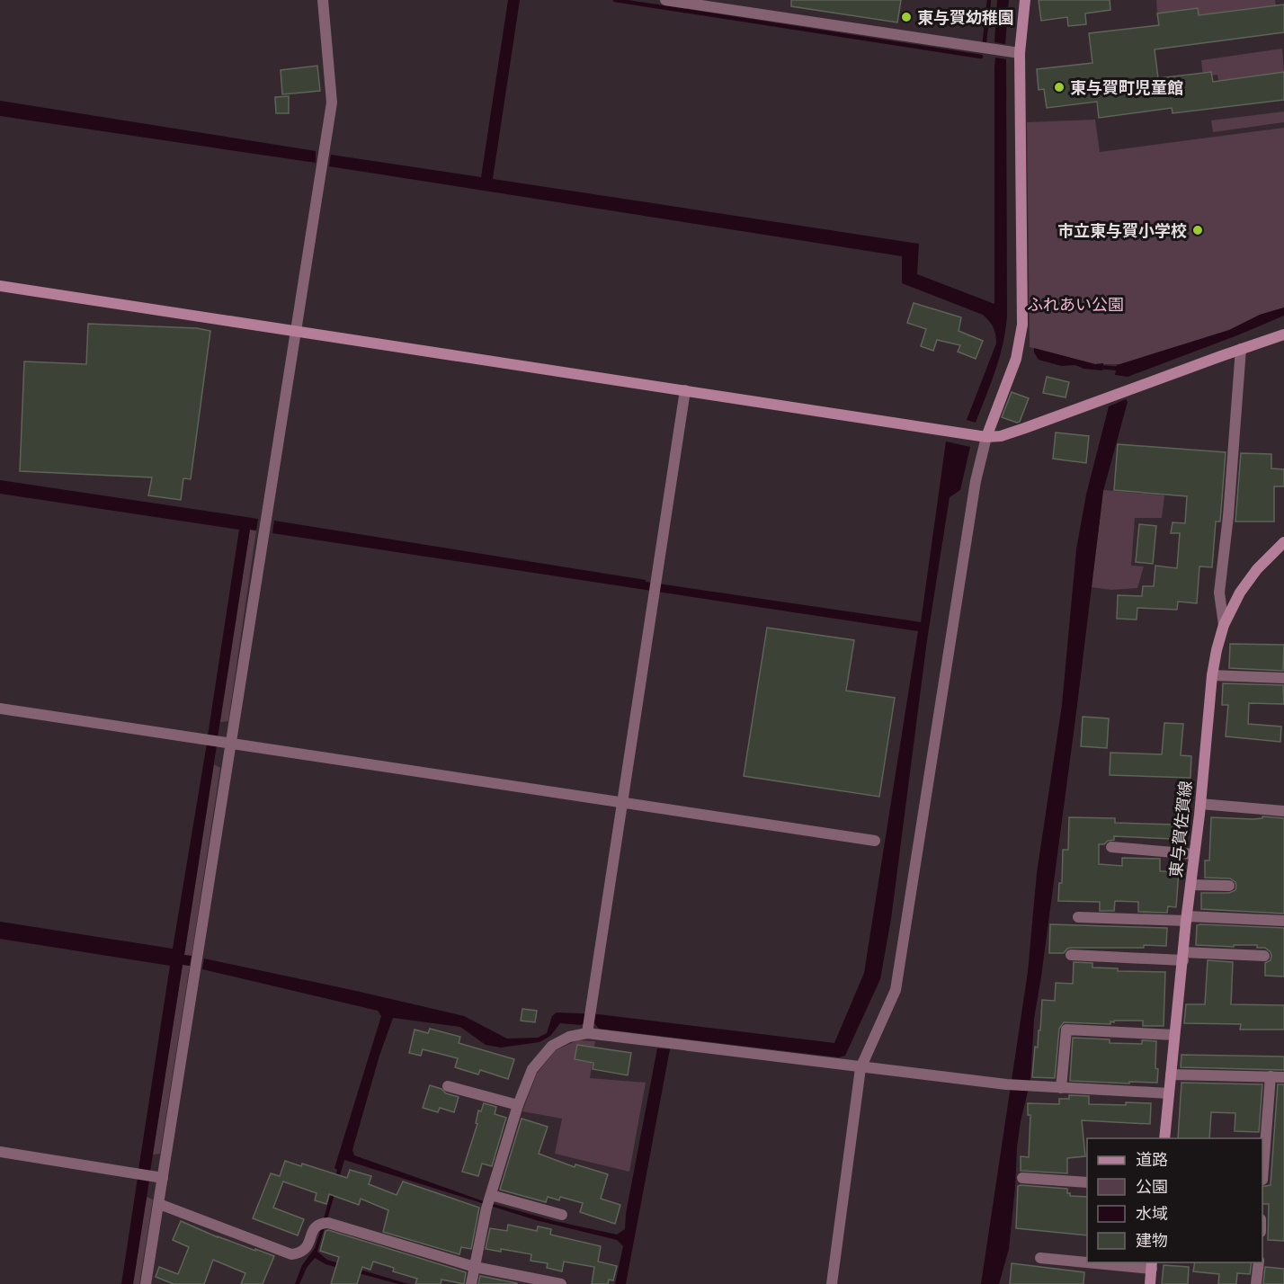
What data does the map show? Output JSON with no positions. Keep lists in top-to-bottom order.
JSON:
{
  "streets": {
    "street": ["東与賀佐賀線"]
  },
  "parks": ["ふれあい公園"],
  "places": ["東与賀幼稚園", "東与賀町児童館", "市立東与賀小学校"],
  "legend": [
    "道路",
    "公園",
    "水域",
    "建物"
  ]
}
